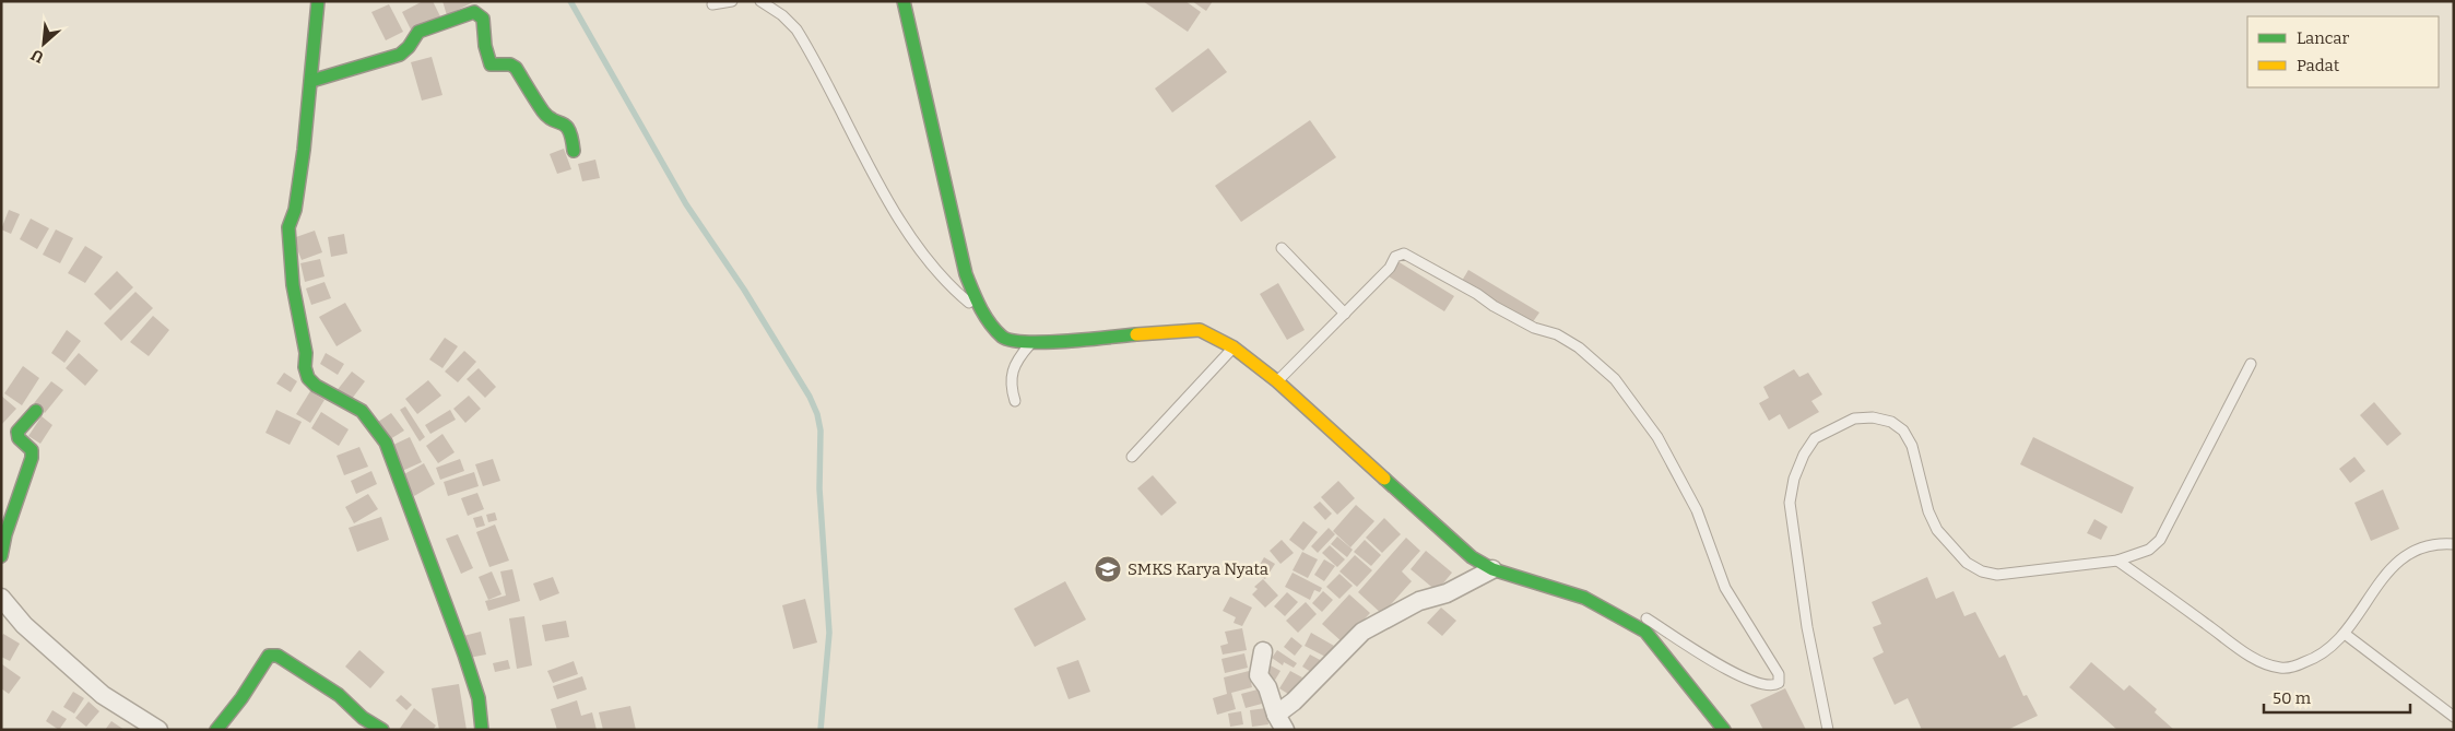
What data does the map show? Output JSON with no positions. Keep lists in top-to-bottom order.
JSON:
{
  "places": {
    "school or university": ["SMKS Karya Nyata"]
  },
  "legend": ["Lancar", "Padat"],
  "scale_bar": "50 m",
  "north": "bottom left"
}
